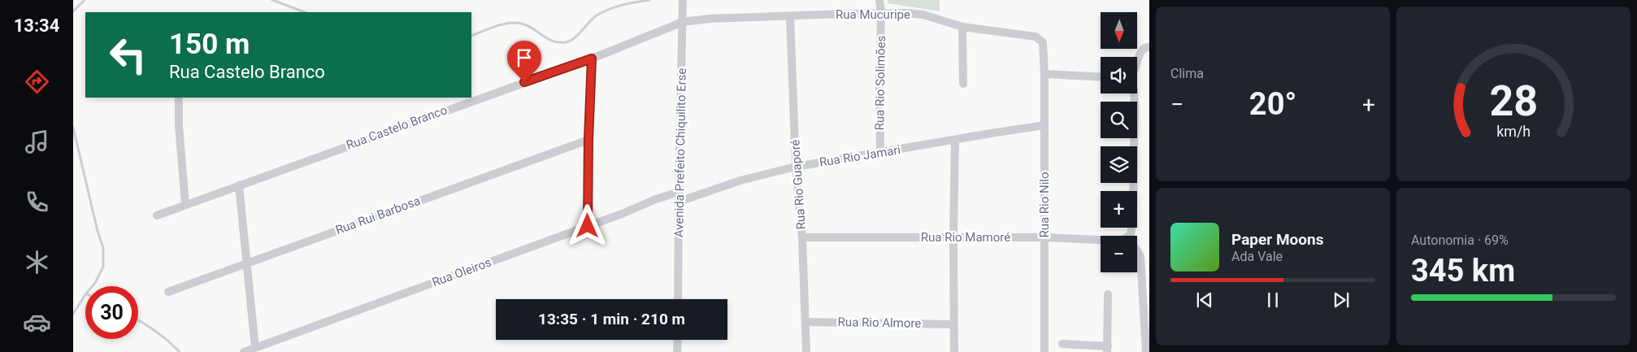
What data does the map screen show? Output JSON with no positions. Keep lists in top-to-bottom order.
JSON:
{
  "streets": {
    "street": [
      "Rua Mucuripe",
      "Rua Rio Solimões",
      "Rua Castelo Branco",
      "Avenida Prefeito Chiquilito Erse",
      "Rua Rio Jamari",
      "Rua Rio Guaporé",
      "Rua Rio Nilo",
      "Rua Rui Barbosa",
      "Rua Rio Mamoré",
      "Rua Oleiros",
      "Rua Rio Almore"
    ]
  },
  "crossings": [
    ["Rua Mucuripe", "Rua Rio Solimões"],
    ["Rua Mucuripe", "Rua Castelo Branco"],
    ["Rua Mucuripe", "Avenida Prefeito Chiquilito Erse"],
    ["Rua Mucuripe", "Rua Rio Guaporé"],
    ["Rua Mucuripe", "Rua Rio Nilo"],
    ["Rua Rio Solimões", "Rua Rio Jamari"],
    ["Rua Castelo Branco", "Avenida Prefeito Chiquilito Erse"],
    ["Avenida Prefeito Chiquilito Erse", "Rua Rio Jamari"],
    ["Avenida Prefeito Chiquilito Erse", "Rua Oleiros"],
    ["Rua Rio Jamari", "Rua Rio Guaporé"],
    ["Rua Rio Jamari", "Rua Rio Nilo"],
    ["Rua Rio Guaporé", "Rua Rio Mamoré"],
    ["Rua Rio Guaporé", "Rua Rio Almore"],
    ["Rua Rio Nilo", "Rua Rio Mamoré"]
  ],
  "north": "bottom",
  "page": {
    "tabs": "13:34",
    "tile": [
      "Clima",
      ["Autonomia · 69%", "345 km"]
    ],
    "map_buttons": ["+", "−"],
    "turn": ["150 m", "Rua Castelo Branco"],
    "heat": ["−", "20°", "+"],
    "song": ["Paper Moons", "Ada Vale"],
    "limit": "30",
    "trip": "13:35 · 1 min · 210 m",
    "gauge": ["28", "km/h"]
  }
}
